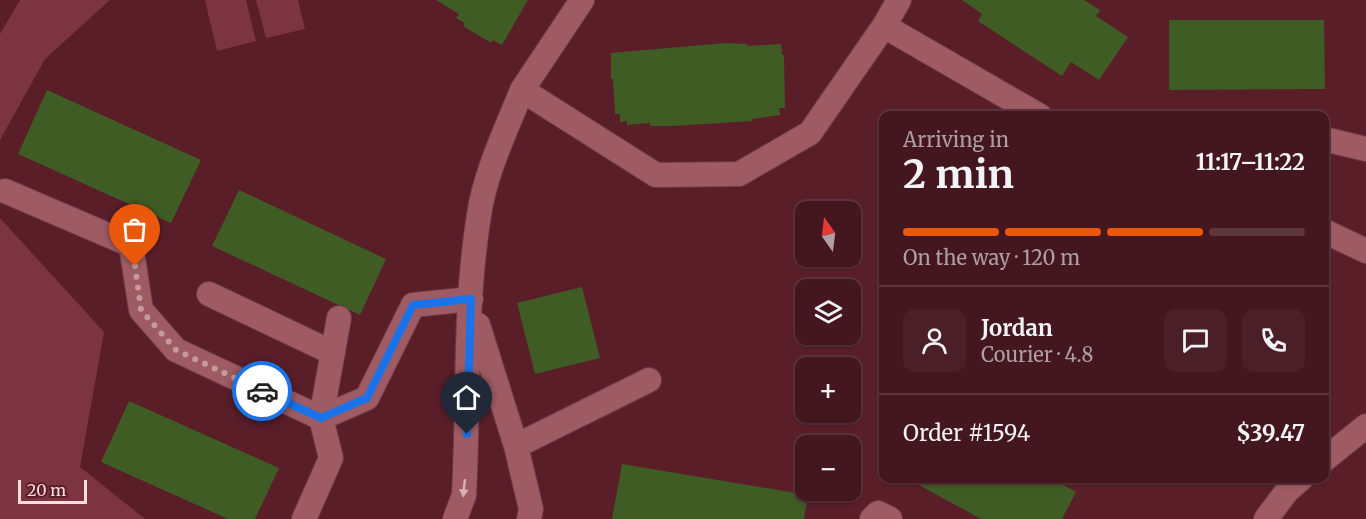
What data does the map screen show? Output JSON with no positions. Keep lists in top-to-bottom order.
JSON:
{
  "scale_bar": "20 m",
  "north": "top",
  "page": {
    "heading": ["2 min", "Arriving in", "11:17–11:22"],
    "panel": [
      "Jordan",
      "Courier · 4.8",
      "Order #1594",
      "$39.47"
    ],
    "map_buttons": ["+", "−"],
    "bar": "On the way · 120 m",
    "scale": "20 m"
  }
}
